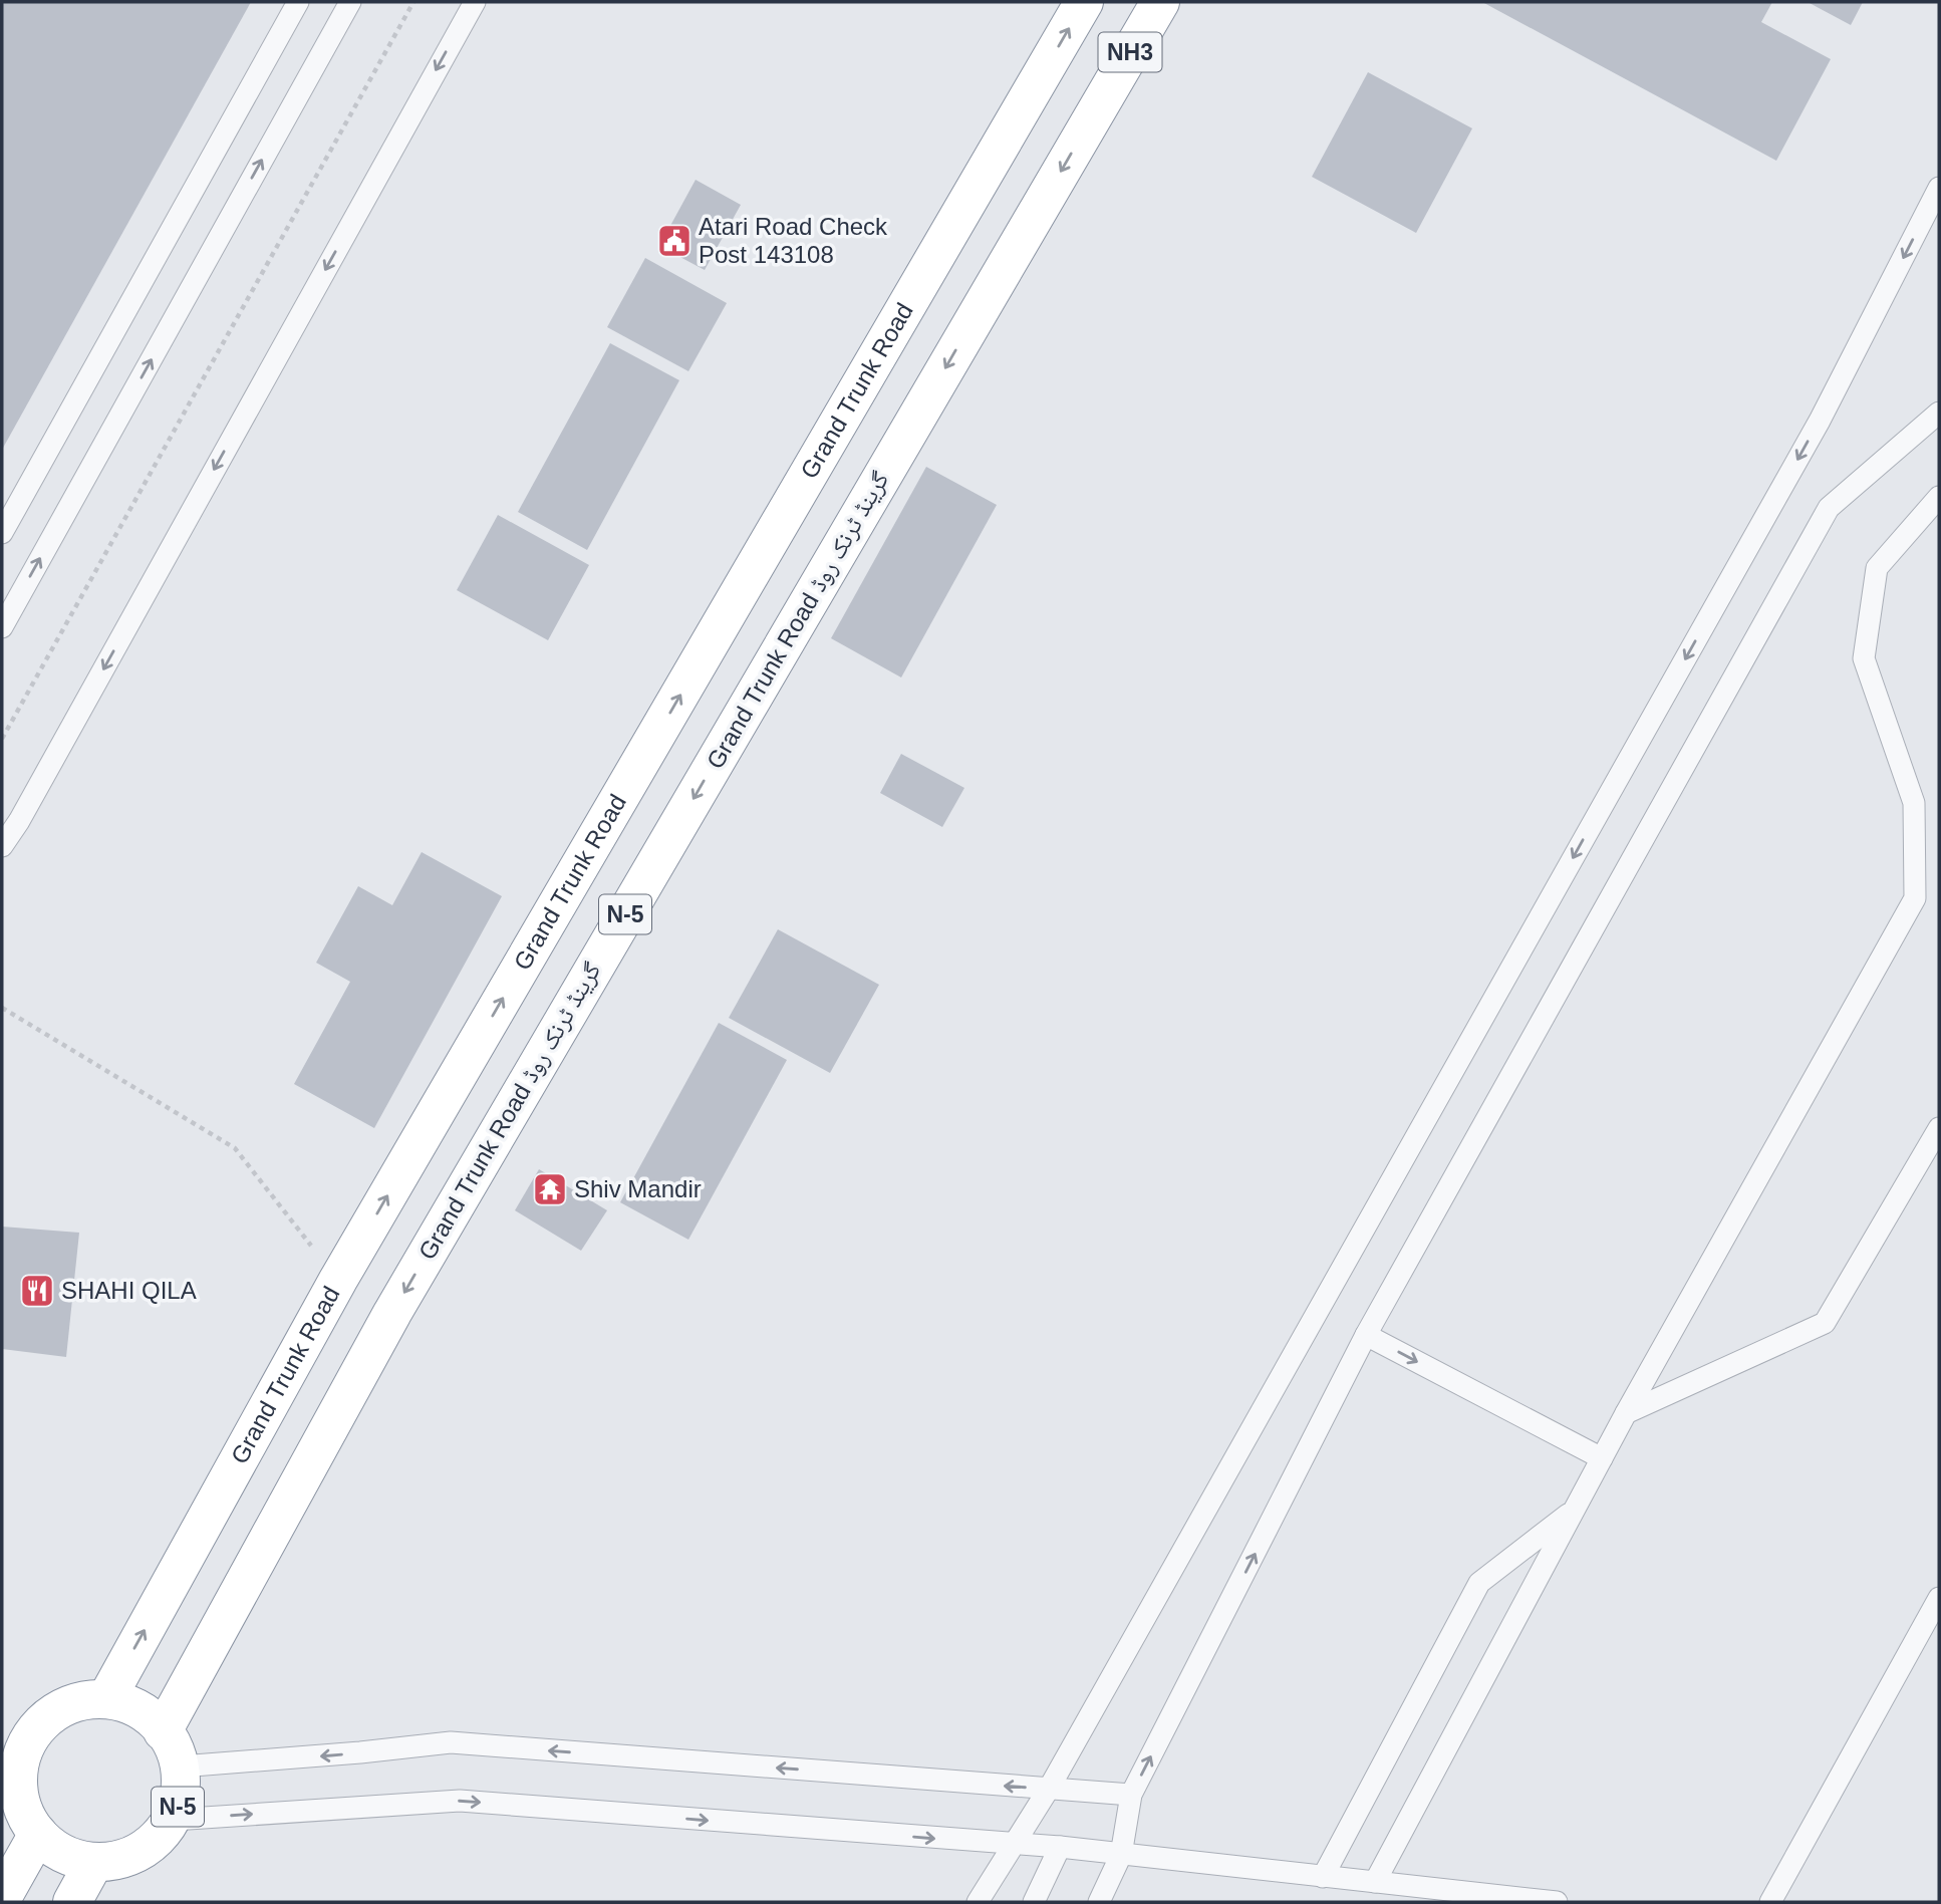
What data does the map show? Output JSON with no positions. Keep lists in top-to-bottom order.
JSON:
{
  "streets": {
    "highway": [
      "NH3",
      "Grand Trunk Road",
      "Grand Trunk Road گرینڈ ٹرنک روڈ",
      "N-5"
    ]
  },
  "crossings": [
    ["NH3", "Grand Trunk Road"],
    ["NH3", "Grand Trunk Road گرینڈ ٹرنک روڈ"],
    ["Grand Trunk Road", "Grand Trunk Road گرینڈ ٹرنک روڈ"],
    ["Grand Trunk Road", "N-5"],
    ["Grand Trunk Road گرینڈ ٹرنک روڈ", "N-5"]
  ],
  "one_way": ["Grand Trunk Road", "Grand Trunk Road گرینڈ ٹرنک روڈ"],
  "places": {
    "public building": ["Atari Road Check Post 143108"],
    "temple": ["Shiv Mandir"],
    "restaurant": ["SHAHI QILA"]
  }
}
